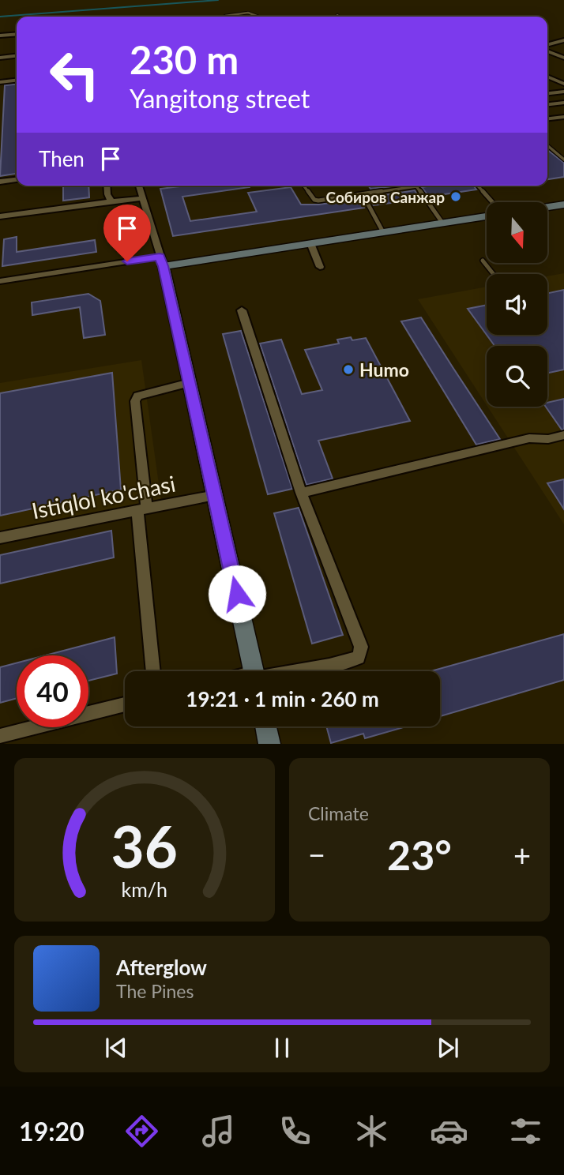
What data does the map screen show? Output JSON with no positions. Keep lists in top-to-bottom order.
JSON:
{
  "streets": {
    "street": ["Istiqlol ko'chasi"]
  },
  "places": ["Собиров Санжар", "Humo"],
  "north": "bottom",
  "page": {
    "turn": ["230 m", "Yangitong street"],
    "then": "Then",
    "limit": "40",
    "trip": "19:21 · 1 min · 260 m",
    "tile": "Climate",
    "heat": ["−", "23°", "+"],
    "song": ["Afterglow", "The Pines"],
    "tabs": "19:20",
    "gauge": ["36", "km/h"]
  }
}
